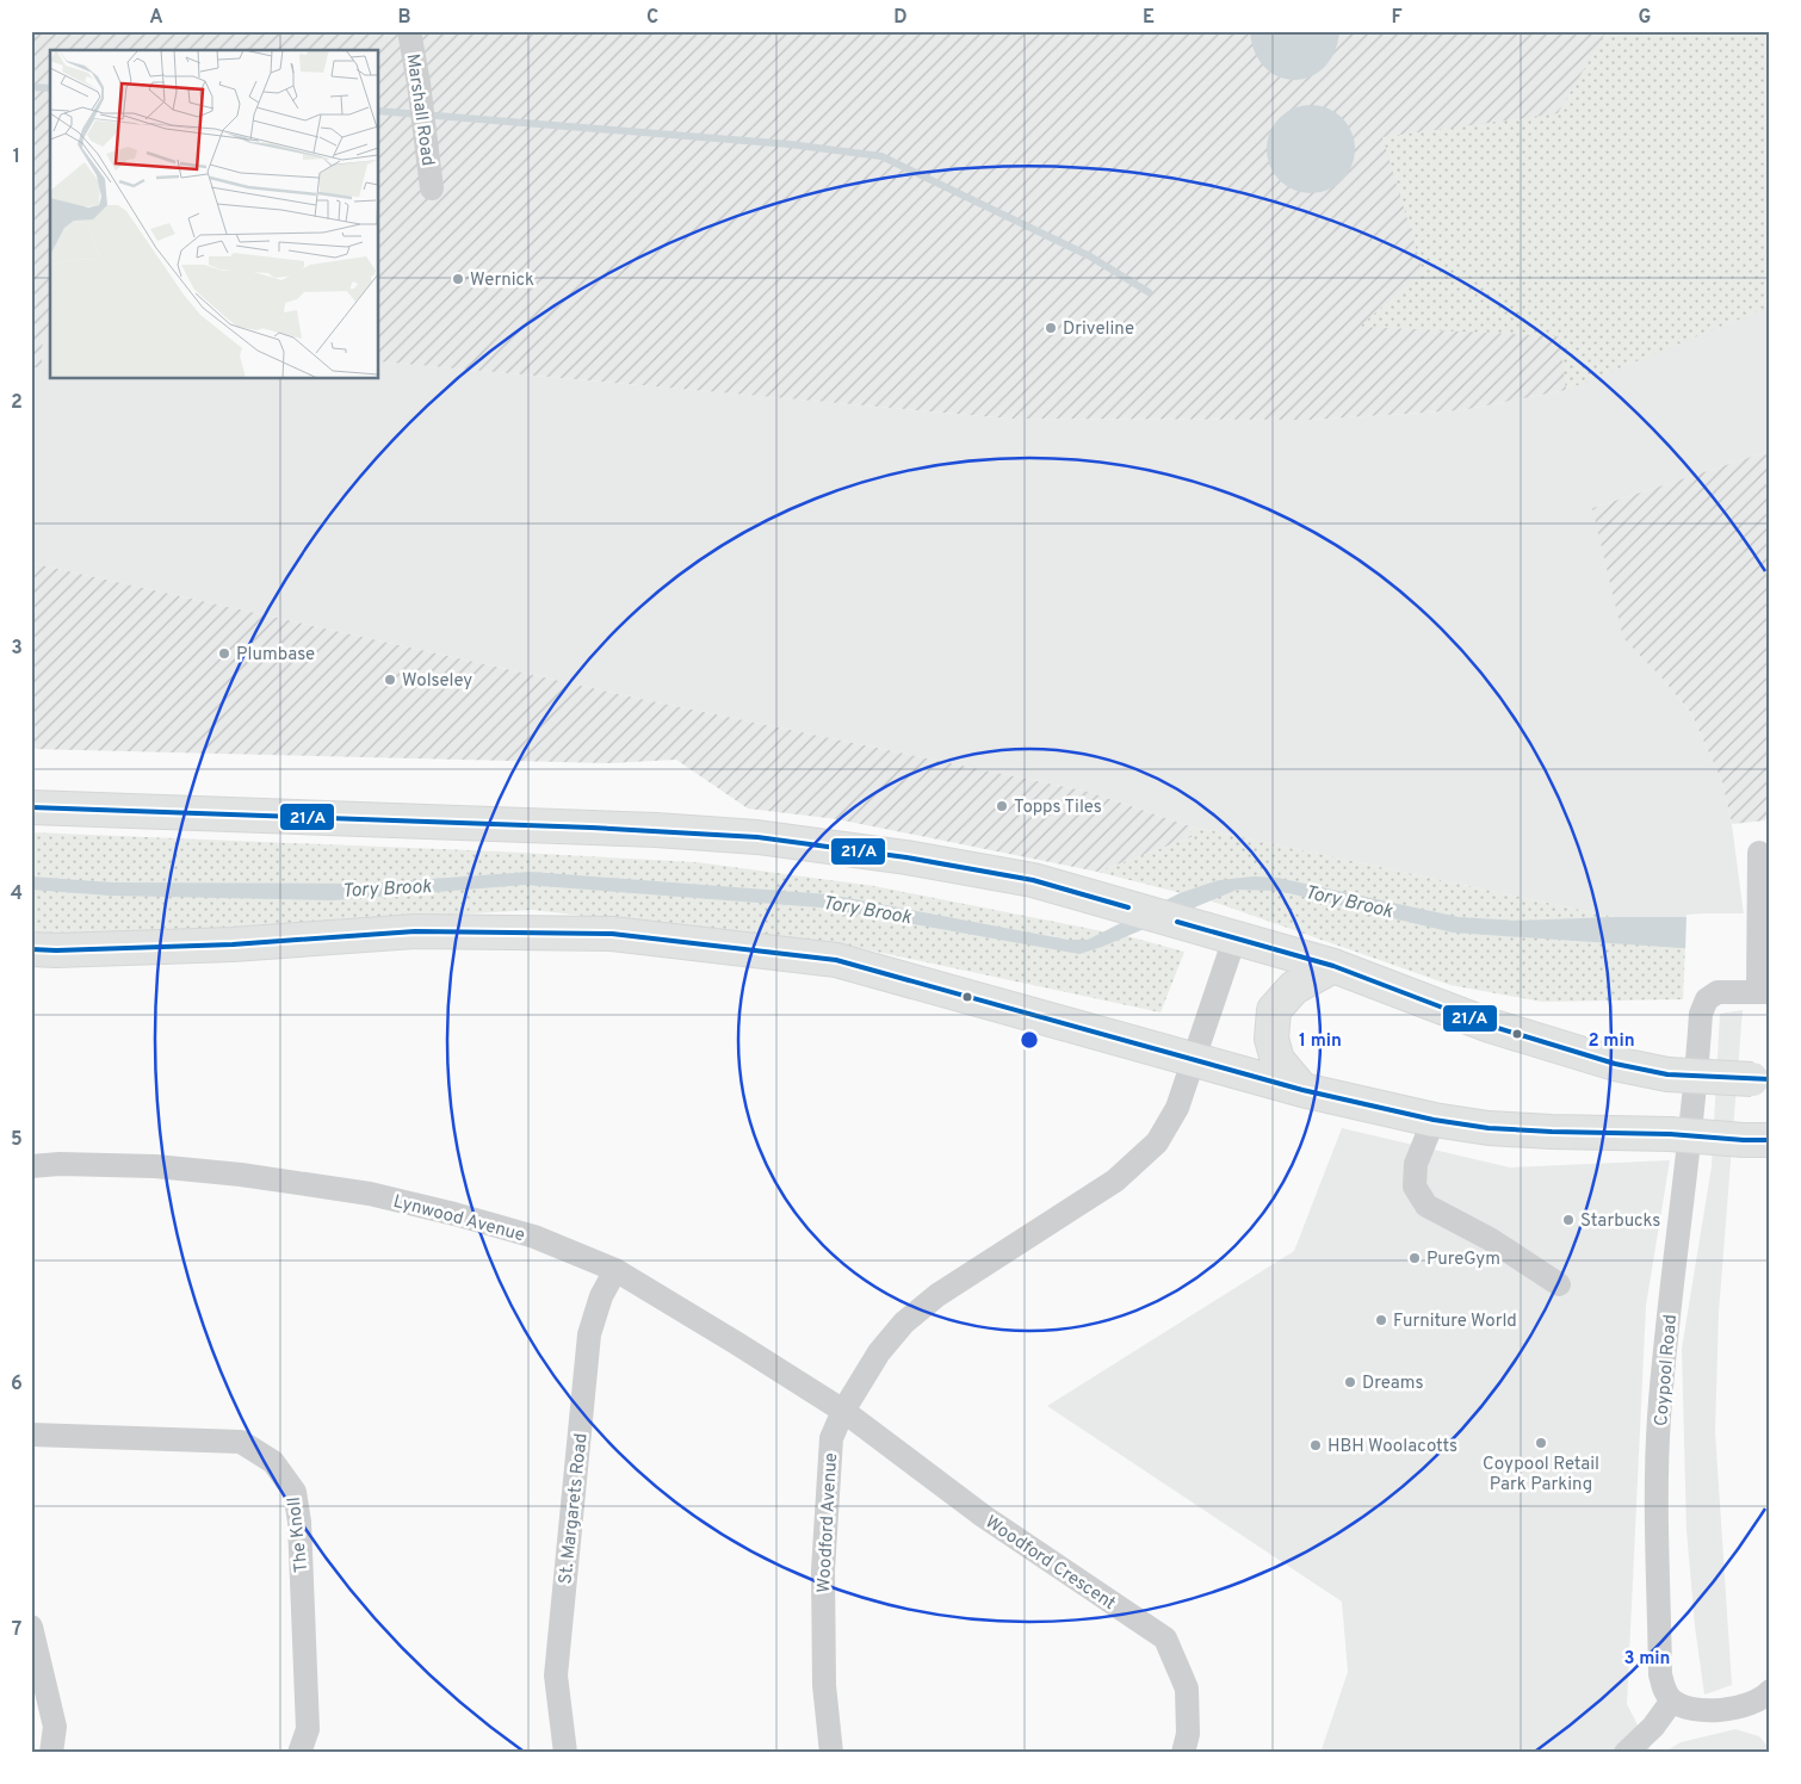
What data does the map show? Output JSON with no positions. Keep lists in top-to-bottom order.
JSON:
{
  "streets": {
    "street": [
      "Marshall Road",
      "Lynwood Avenue",
      "Coypool Road",
      "St. Margarets Road",
      "Woodford Avenue",
      "The Knoll",
      "Woodford Crescent"
    ]
  },
  "crossings": [
    ["Lynwood Avenue", "St. Margarets Road"],
    ["Lynwood Avenue", "Woodford Avenue"],
    ["Lynwood Avenue", "Woodford Crescent"],
    ["Woodford Avenue", "Woodford Crescent"]
  ],
  "water": ["Tory Brook"],
  "places": [
    "Wernick",
    "Driveline",
    "Plumbase",
    "Wolseley",
    "Topps Tiles",
    "Starbucks",
    "PureGym",
    "Furniture World",
    "Dreams",
    "Coypool Retail Park Parking",
    "HBH Woolacotts"
  ],
  "lines": ["transit line 21/A"],
  "grid": {
    "columns": [
      "A",
      "B",
      "C",
      "D",
      "E",
      "F",
      "G"
    ],
    "rows": [
      "1",
      "2",
      "3",
      "4",
      "5",
      "6",
      "7"
    ]
  },
  "rings": ["1 min", "2 min", "3 min"]
}
